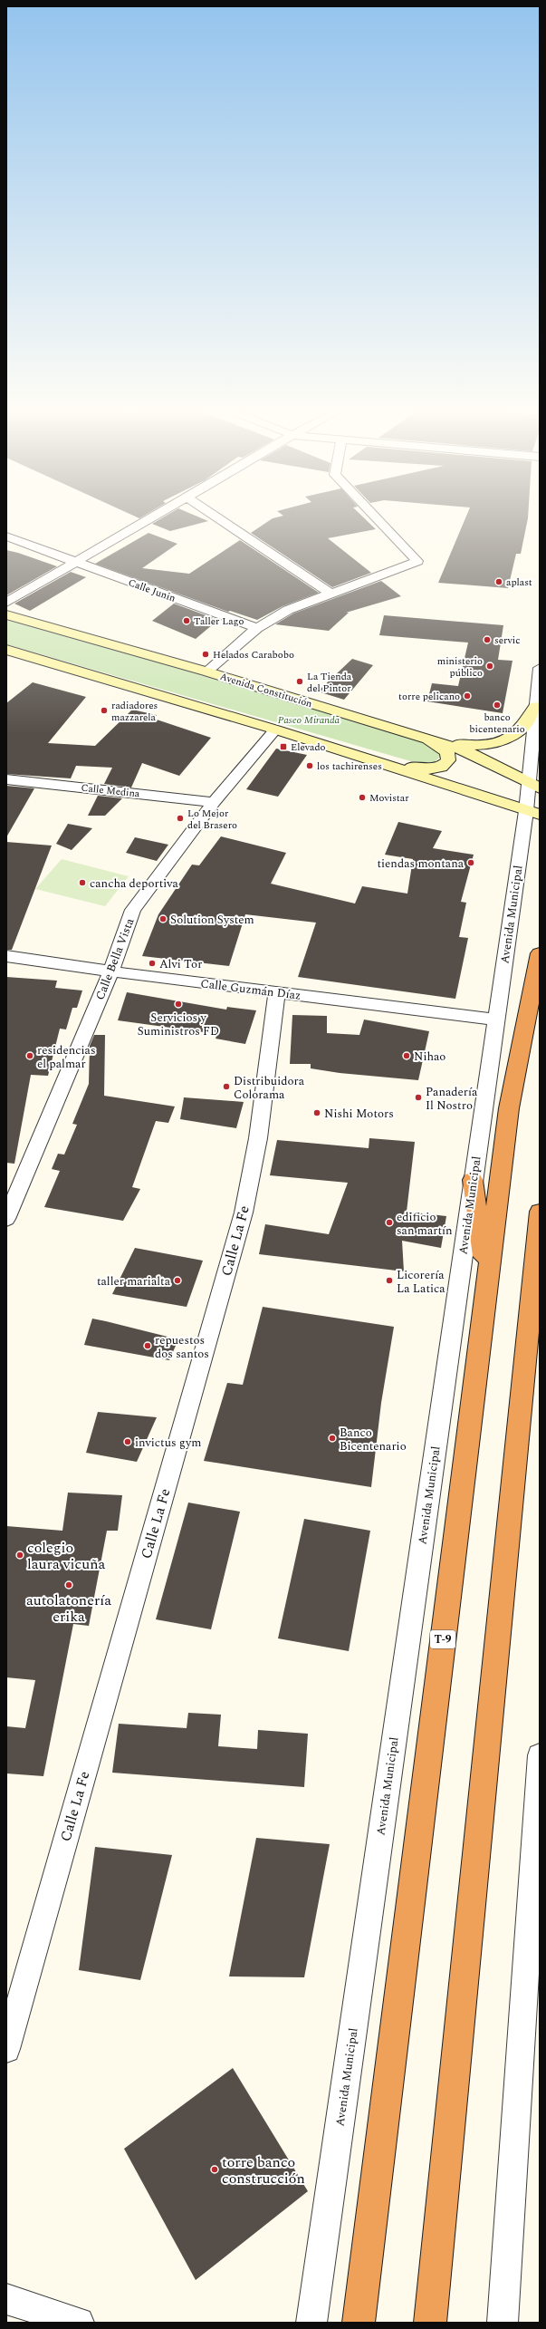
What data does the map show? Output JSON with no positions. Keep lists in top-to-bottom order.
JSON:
{
  "streets": {
    "highway": ["T-9"],
    "main road": ["Avenida Constitución"],
    "street": [
      "Calle Junin",
      "Calle Medina",
      "Avenida Municipal",
      "Calle Bella Vista",
      "Calle Guzmán Díaz",
      "Calle La Fe"
    ]
  },
  "crossings": [
    ["Avenida Constitución", "Avenida Municipal"],
    ["Calle Medina", "Calle Bella Vista"],
    ["Avenida Municipal", "Calle Guzmán Díaz"],
    ["Calle Bella Vista", "Calle Guzmán Díaz"],
    ["Calle Guzmán Díaz", "Calle La Fe"]
  ],
  "parks": ["Paseo Miranda"],
  "places": {
    "other": [
      "aplast",
      "Taller Lago",
      "servic",
      "Helados Carabobo",
      "ministerio público",
      "La Tienda del Pintor",
      "torre pelicano",
      "banco bicentenario",
      "radiadores mazzarela",
      "los tachirenses",
      "Movistar",
      "Lo Mejor del Brasero",
      "tiendas montana",
      "cancha deportiva",
      "Solution System",
      "Alvi Tor",
      "Servicios y Suministros FD",
      "residencias el palmar",
      "Nihao",
      "Distribuidora Colorama",
      "Panadería Il Nostro",
      "Nishi Motors",
      "edificio san martín",
      "taller marialta",
      "Licorería La Latica",
      "repuestos dos santos",
      "Banco Bicentenario",
      "invictus gym",
      "colegio laura vicuña",
      "autolatonería erika",
      "torre banco construcción"
    ],
    "transit": ["Elevado"]
  }
}
